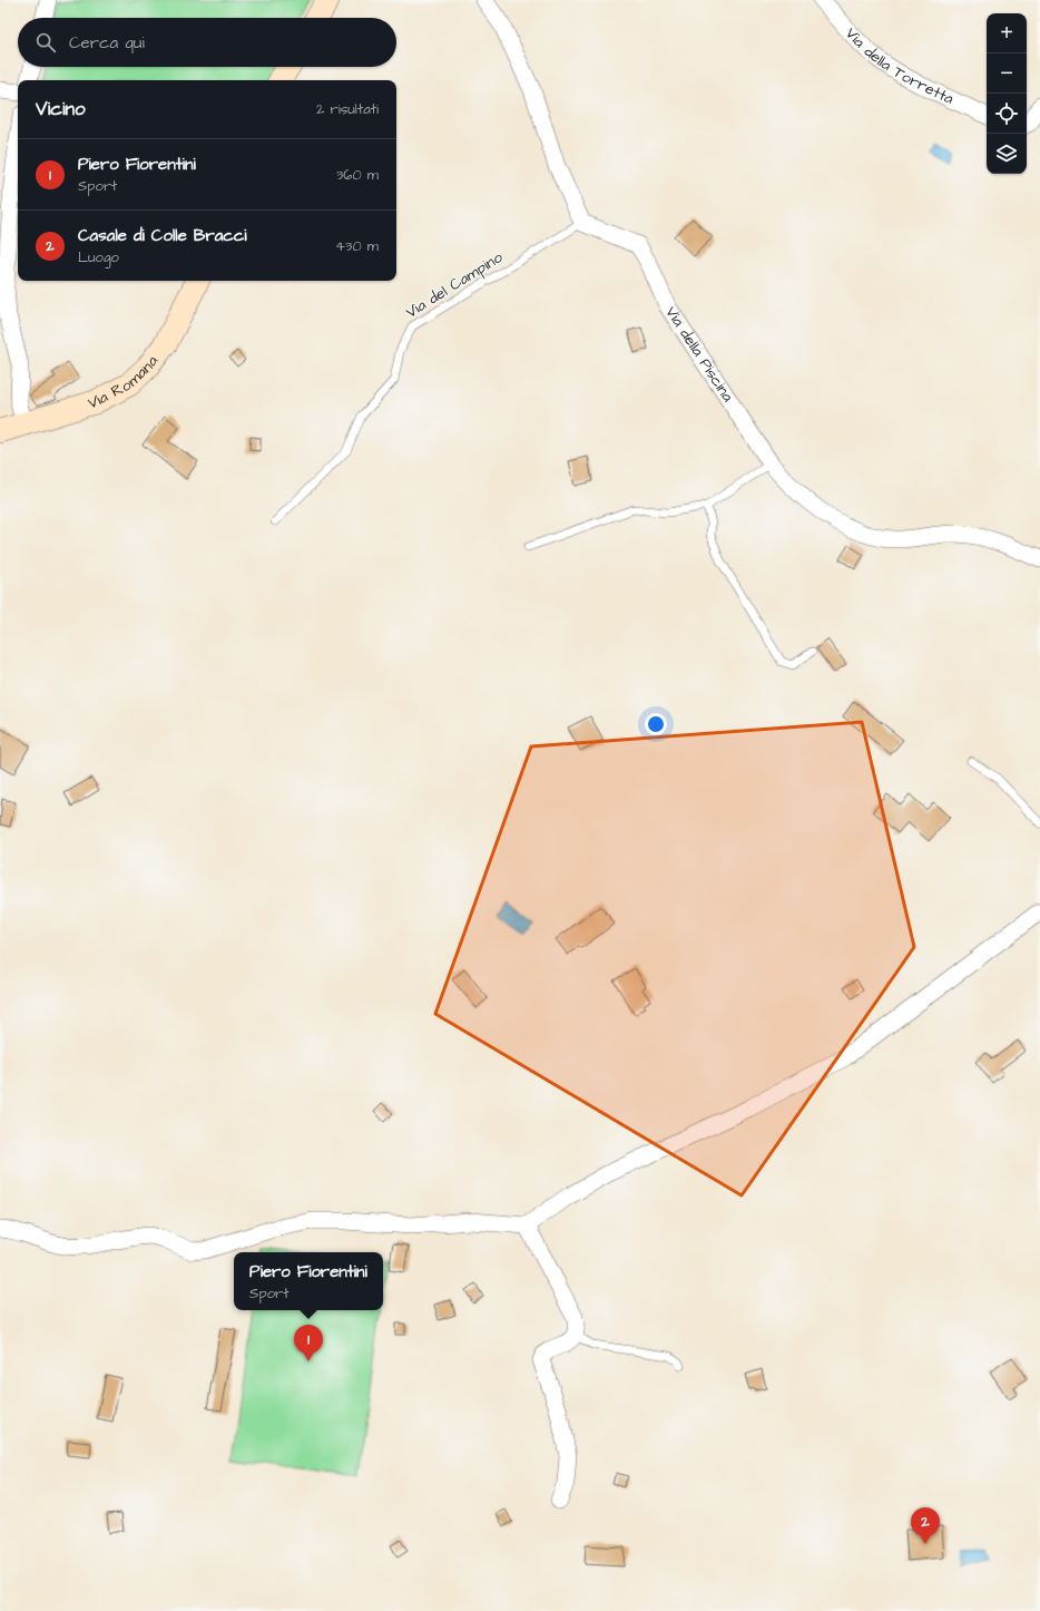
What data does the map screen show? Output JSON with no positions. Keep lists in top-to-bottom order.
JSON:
{
  "streets": {
    "street": ["Via della Torretta", "Via della Piscina", "Via Romana"],
    "lane": ["Via del Campino"]
  },
  "crossings": [
    ["Via del Campino", "Via della Piscina"]
  ],
  "page": {
    "map_buttons": ["+", "−"],
    "search": "Cerca qui",
    "heading": ["Vicino", "2 risultati"],
    "list": [
      {
        "mark": "1",
        "name": "Piero Fiorentini",
        "note": "Sport",
        "value": "360 m"
      },
      {
        "mark": "2",
        "name": "Casale di Colle Bracci",
        "note": "Luogo",
        "value": "430 m"
      }
    ],
    "popup": ["Piero Fiorentini", "Sport"],
    "pins": ["1", "2"]
  }
}
